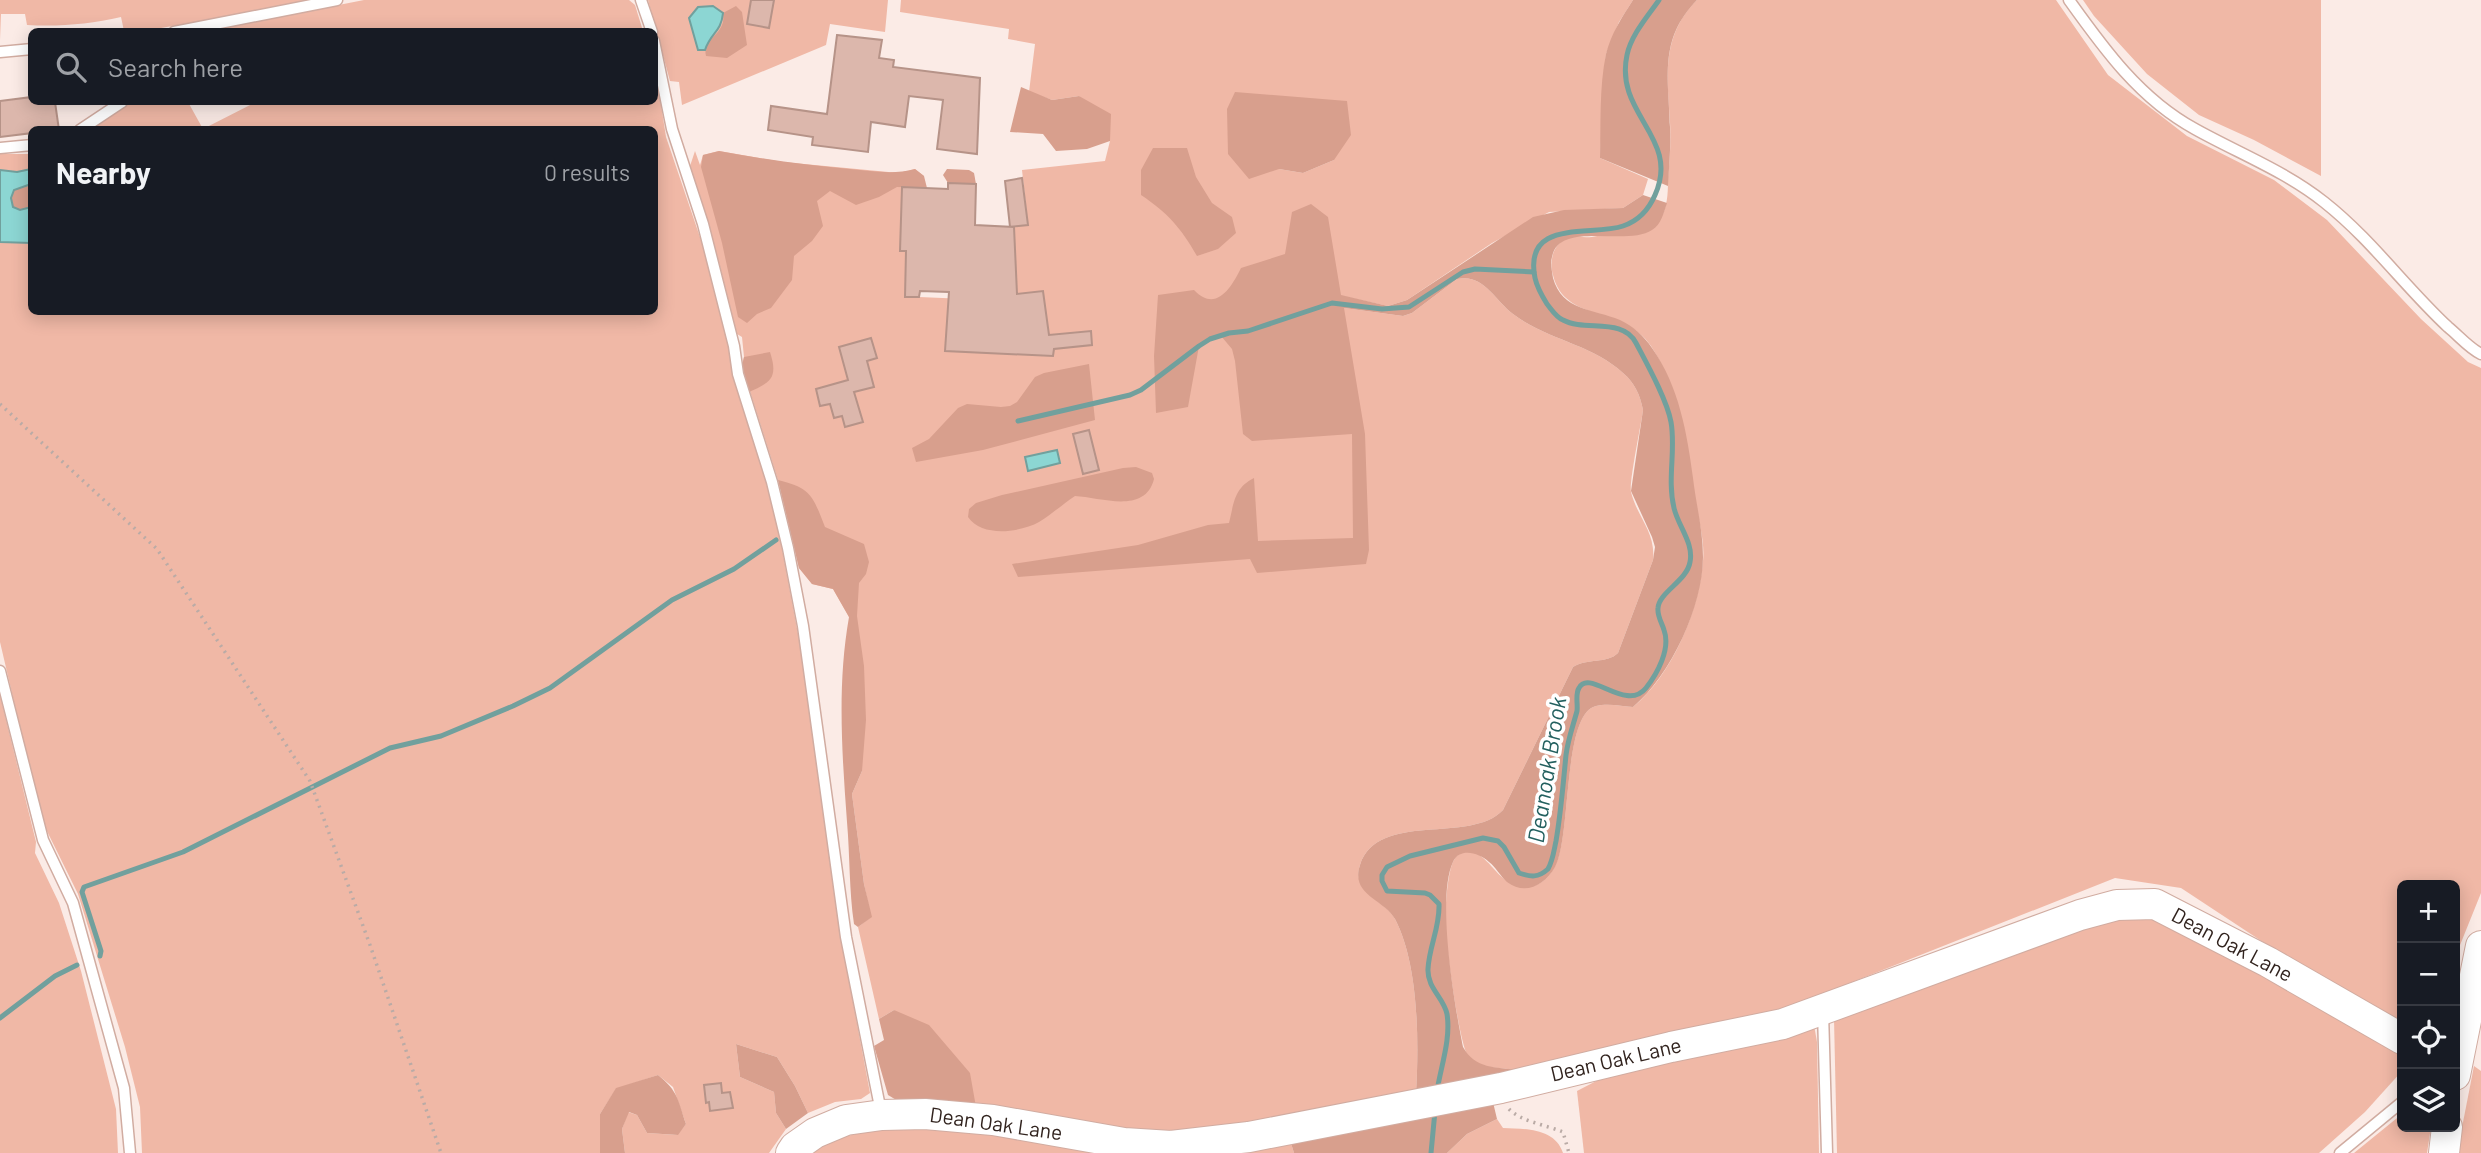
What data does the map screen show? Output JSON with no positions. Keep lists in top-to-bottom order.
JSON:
{
  "streets": {
    "street": ["Dean Oak Lane"]
  },
  "water": ["Deanoak Brook"],
  "page": {
    "search": "Search here",
    "heading": ["Nearby", "0 results"],
    "map_buttons": ["+", "−"]
  }
}
